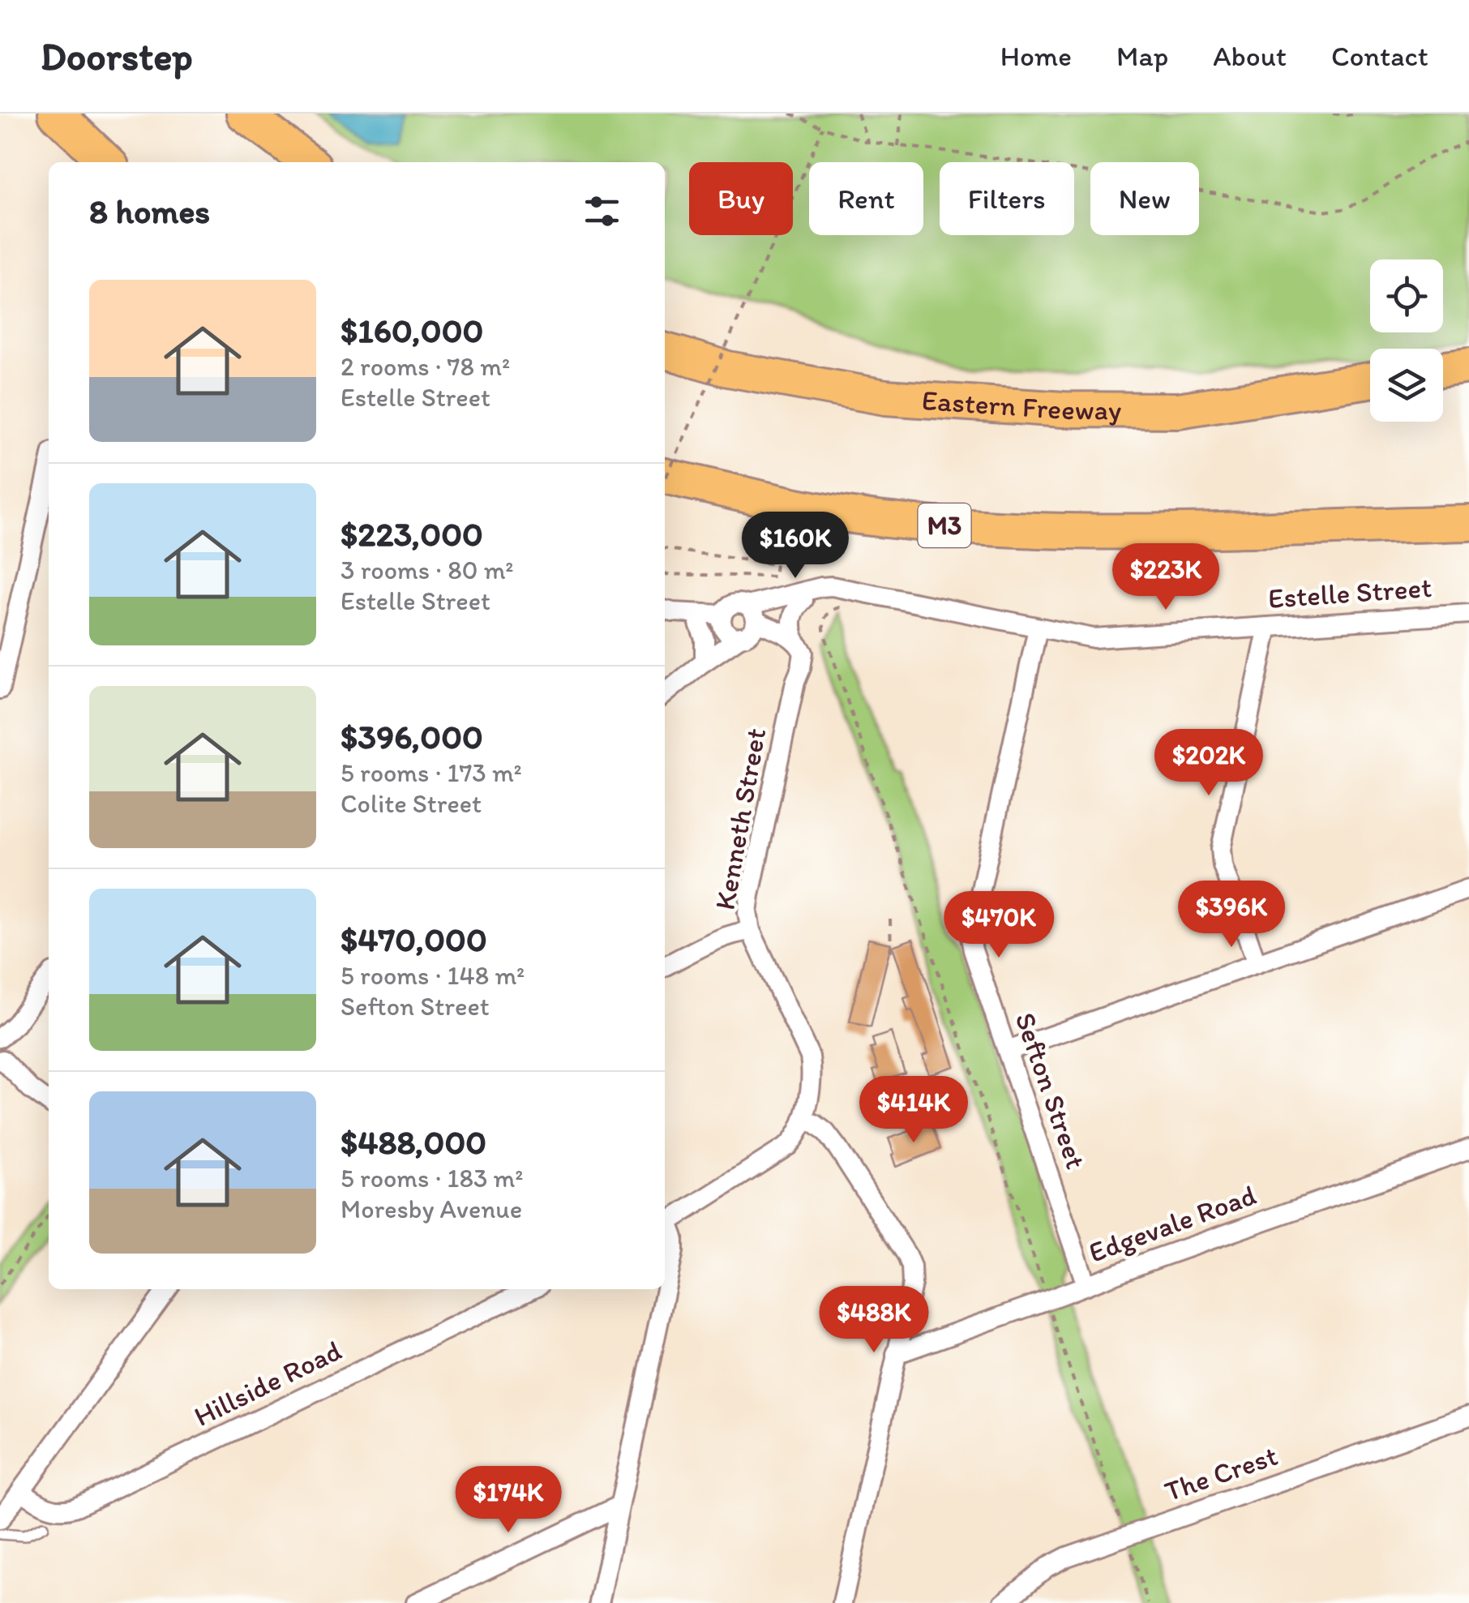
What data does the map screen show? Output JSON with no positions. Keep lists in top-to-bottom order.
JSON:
{
  "streets": {
    "highway": ["Eastern Freeway", "M3"],
    "street": [
      "Estelle Street",
      "Kenneth Street",
      "Sefton Street",
      "Edgevale Road",
      "Hillside Road",
      "The Crest"
    ]
  },
  "crossings": [
    ["Estelle Street", "Kenneth Street"],
    ["Estelle Street", "Sefton Street"],
    ["Sefton Street", "Edgevale Road"]
  ],
  "page": {
    "header": "Doorstep",
    "nav": [
      "Home",
      "Map",
      "About",
      "Contact"
    ],
    "chip": [
      "Buy",
      "Rent",
      "Filters",
      "New"
    ],
    "heading": "8 homes",
    "list": [
      {
        "name": "$160,000",
        "note": "2 rooms · 78 m² · Estelle Street"
      },
      {
        "name": "$223,000",
        "note": "3 rooms · 80 m² · Estelle Street"
      },
      {
        "name": "$396,000",
        "note": "5 rooms · 173 m² · Colite Street"
      },
      {
        "name": "$470,000",
        "note": "5 rooms · 148 m² · Sefton Street"
      },
      {
        "name": "$488,000",
        "note": "5 rooms · 183 m² · Moresby Avenue"
      }
    ],
    "price": [
      "$160K",
      "$223K",
      "$202K",
      "$396K",
      "$470K",
      "$414K",
      "$488K",
      "$174K"
    ]
  }
}
